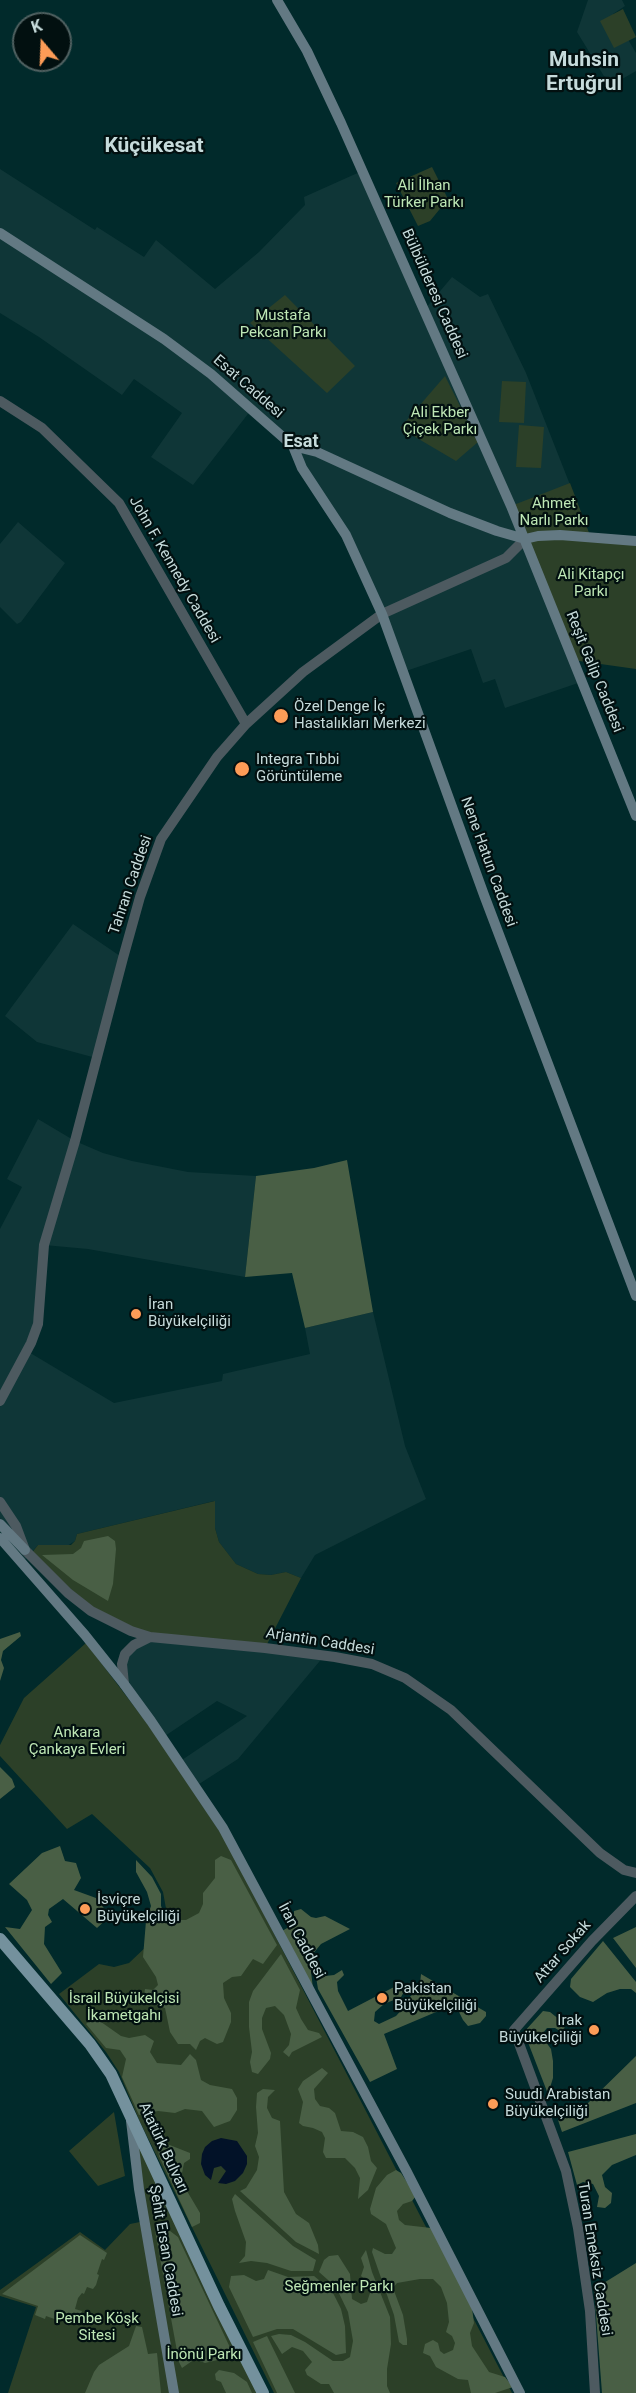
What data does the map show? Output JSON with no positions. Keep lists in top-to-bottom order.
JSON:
{
  "streets": {
    "main road": [
      "Bülbülderesi Caddesi",
      "Esat Caddesi",
      "Reşit Galip Caddesi",
      "Nene Hatun Caddesi",
      "İran Caddesi",
      "Atatürk Bulvarı",
      "Şehit Ersan Caddesi"
    ],
    "street": [
      "John F. Kennedy Caddesi",
      "Tahran Caddesi",
      "Arjantin Caddesi",
      "Attar Sokak",
      "Turan Emeksiz Caddesi"
    ]
  },
  "crossings": [
    ["Bülbülderesi Caddesi", "Esat Caddesi"],
    ["Bülbülderesi Caddesi", "Reşit Galip Caddesi"],
    ["Bülbülderesi Caddesi", "Tahran Caddesi"],
    ["Esat Caddesi", "Reşit Galip Caddesi"],
    ["Esat Caddesi", "Nene Hatun Caddesi"],
    ["Esat Caddesi", "Tahran Caddesi"],
    ["John F. Kennedy Caddesi", "Tahran Caddesi"],
    ["Reşit Galip Caddesi", "Tahran Caddesi"],
    ["Nene Hatun Caddesi", "Tahran Caddesi"],
    ["Attar Sokak", "Turan Emeksiz Caddesi"],
    ["Atatürk Bulvarı", "Şehit Ersan Caddesi"]
  ],
  "districts": ["Muhsin Ertuğrul", "Küçükesat", "Esat"],
  "parks": [
    "Ali İlhan Türker Parkı",
    "Mustafa Pekcan Parkı",
    "Ali Ekber Çiçek Parkı",
    "Ahmet Narlı Parkı",
    "Ali Kitapçı Parkı",
    "Ankara Çankaya Evleri",
    "İsrail Büyükelçisi İkametgahı",
    "Seğmenler Parkı",
    "Pembe Köşk Sitesi",
    "İnönü Parkı"
  ],
  "places": [
    "Özel Denge İç Hastalıkları Merkezi",
    "Integra Tıbbi Görüntüleme",
    "İran Büyükelçiliği",
    "İsviçre Büyükelçiliği",
    "Pakistan Büyükelçiliği",
    "Irak Büyükelçiliği",
    "Suudi Arabistan Büyükelçiliği"
  ],
  "north": "top"
}
